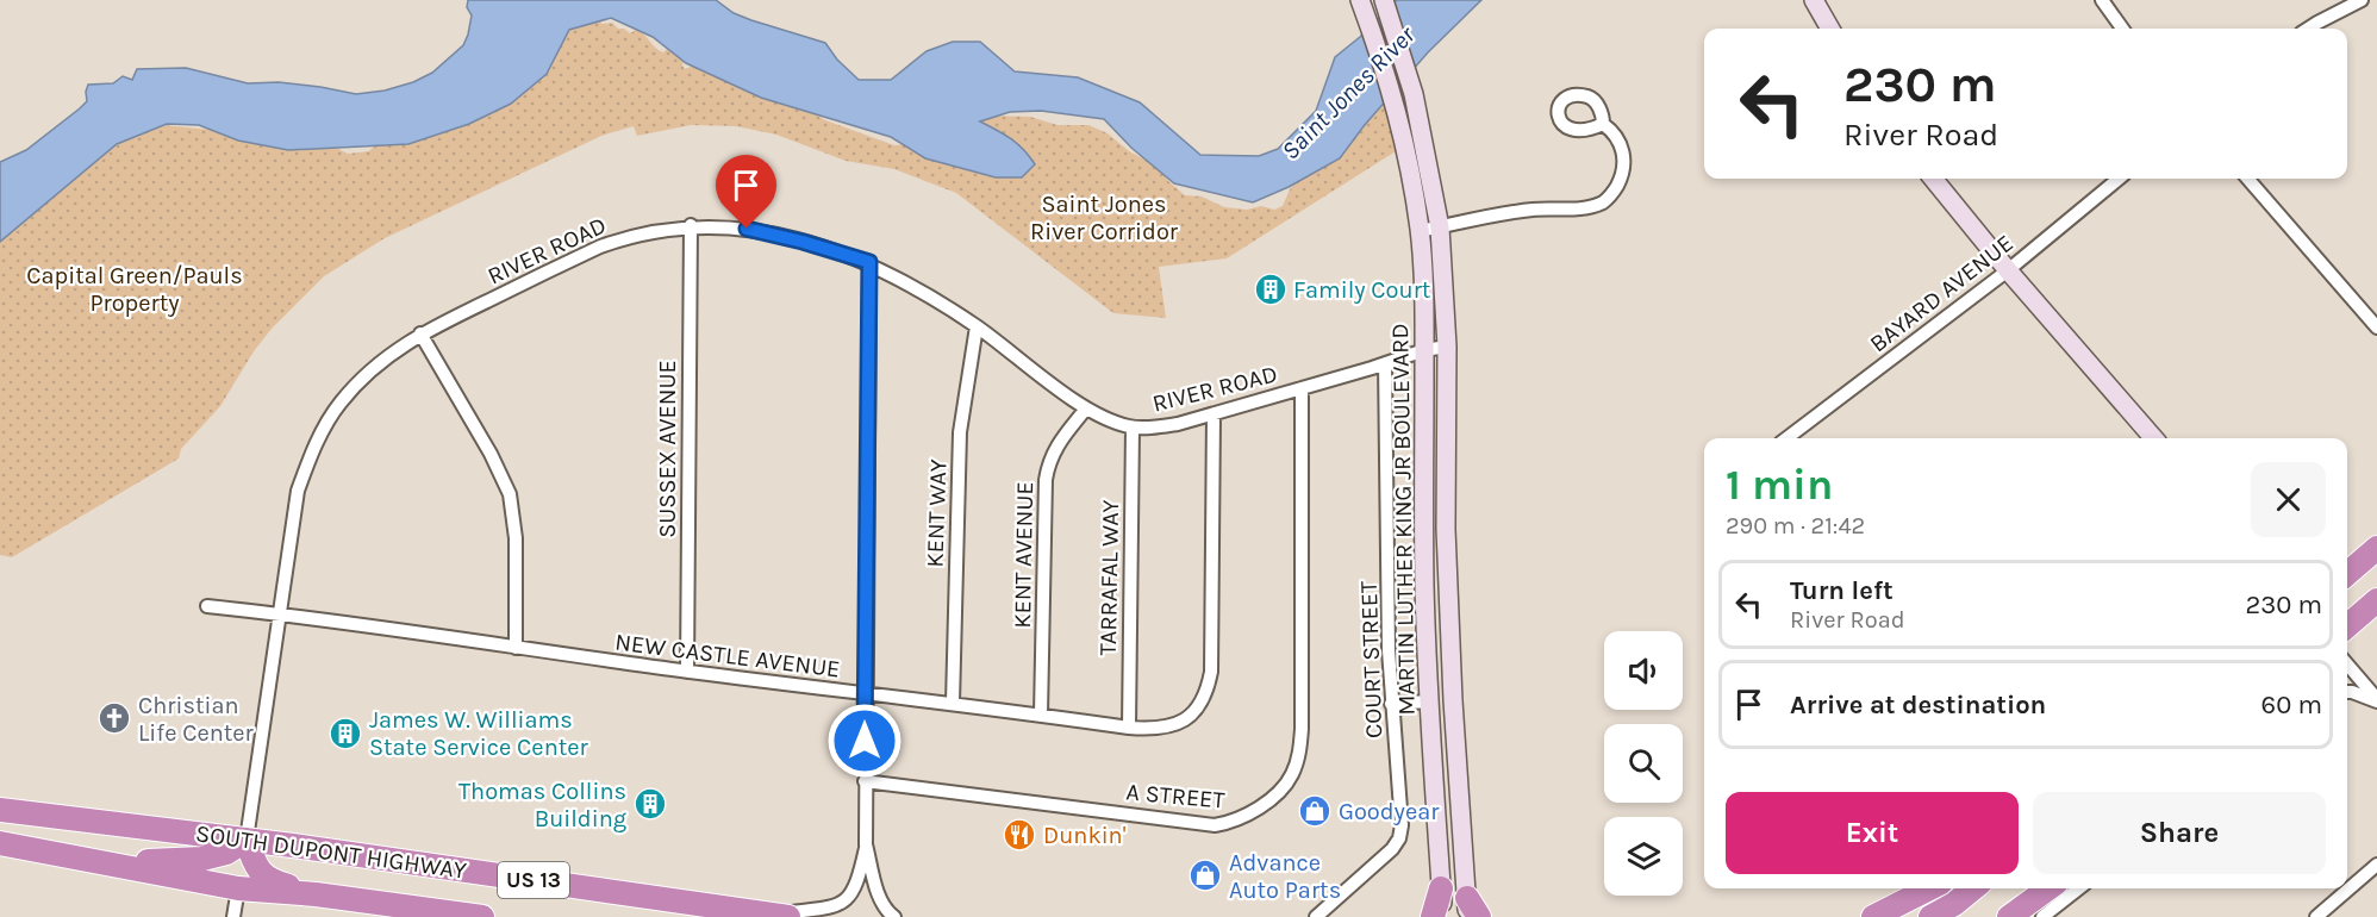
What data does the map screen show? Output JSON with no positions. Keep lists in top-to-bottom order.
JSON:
{
  "streets": {
    "highway": ["SOUTH DUPONT HIGHWAY", "US 13"],
    "street": [
      "RIVER ROAD",
      "BAYARD AVENUE",
      "SUSSEX AVENUE",
      "KENT WAY",
      "MARTIN LUTHER KING JR BOULEVARD",
      "KENT AVENUE",
      "TARRAFAL WAY",
      "NEW CASTLE AVENUE",
      "COURT STREET",
      "A STREET"
    ]
  },
  "crossings": [
    ["RIVER ROAD", "SUSSEX AVENUE"],
    ["RIVER ROAD", "KENT WAY"],
    ["RIVER ROAD", "MARTIN LUTHER KING JR BOULEVARD"],
    ["RIVER ROAD", "KENT AVENUE"],
    ["RIVER ROAD", "TARRAFAL WAY"],
    ["RIVER ROAD", "NEW CASTLE AVENUE"],
    ["RIVER ROAD", "COURT STREET"],
    ["RIVER ROAD", "A STREET"],
    ["RIVER ROAD", "SOUTH DUPONT HIGHWAY"],
    ["SUSSEX AVENUE", "NEW CASTLE AVENUE"],
    ["KENT WAY", "NEW CASTLE AVENUE"],
    ["KENT AVENUE", "NEW CASTLE AVENUE"],
    ["TARRAFAL WAY", "NEW CASTLE AVENUE"]
  ],
  "water": ["Saint Jones River"],
  "parks": ["Saint Jones River Corridor", "Capital Green/Pauls Property"],
  "places": {
    "building": ["Family Court", "James W. Williams State Service Center", "Thomas Collins Building"],
    "church": ["Christian Life Center"],
    "shop": ["Goodyear", "Advance Auto Parts"],
    "restaurant": ["Dunkin'"]
  },
  "page": {
    "turn": ["230 m", "River Road"],
    "heading": ["1 min", "290 m · 21:42"],
    "list": [
      {
        "name": "Turn left",
        "note": "River Road",
        "value": "230 m"
      },
      {
        "name": "Arrive at destination",
        "value": "60 m"
      }
    ],
    "buttons": ["Exit", "Share"]
  }
}
